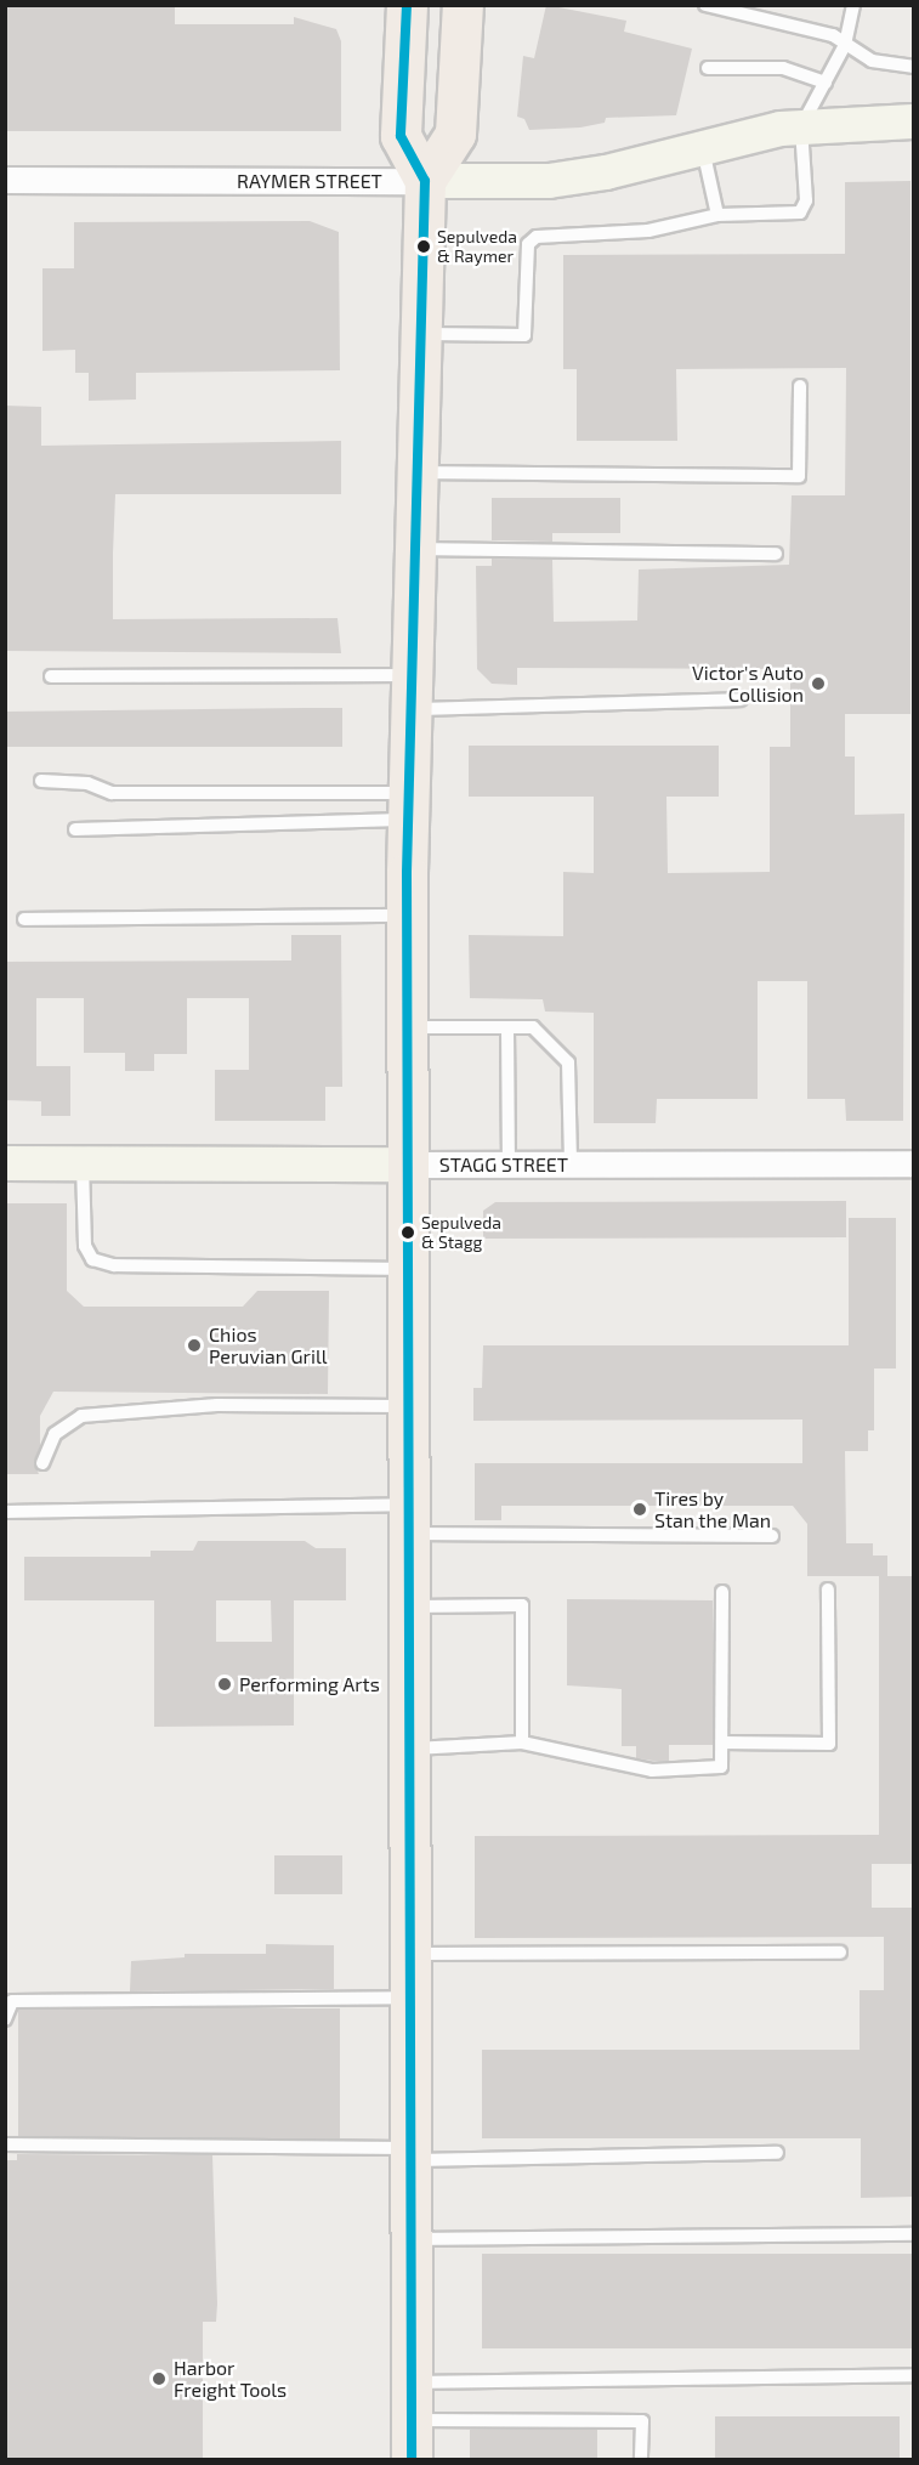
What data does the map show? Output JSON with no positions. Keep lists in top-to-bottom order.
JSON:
{
  "streets": {
    "street": ["RAYMER STREET", "STAGG STREET"]
  },
  "places": [
    "Sepulveda & Raymer",
    "Victor's Auto Collision",
    "Sepulveda & Stagg",
    "Chios Peruvian Grill",
    "Tires by Stan the Man",
    "Performing Arts",
    "Harbor Freight Tools"
  ]
}
